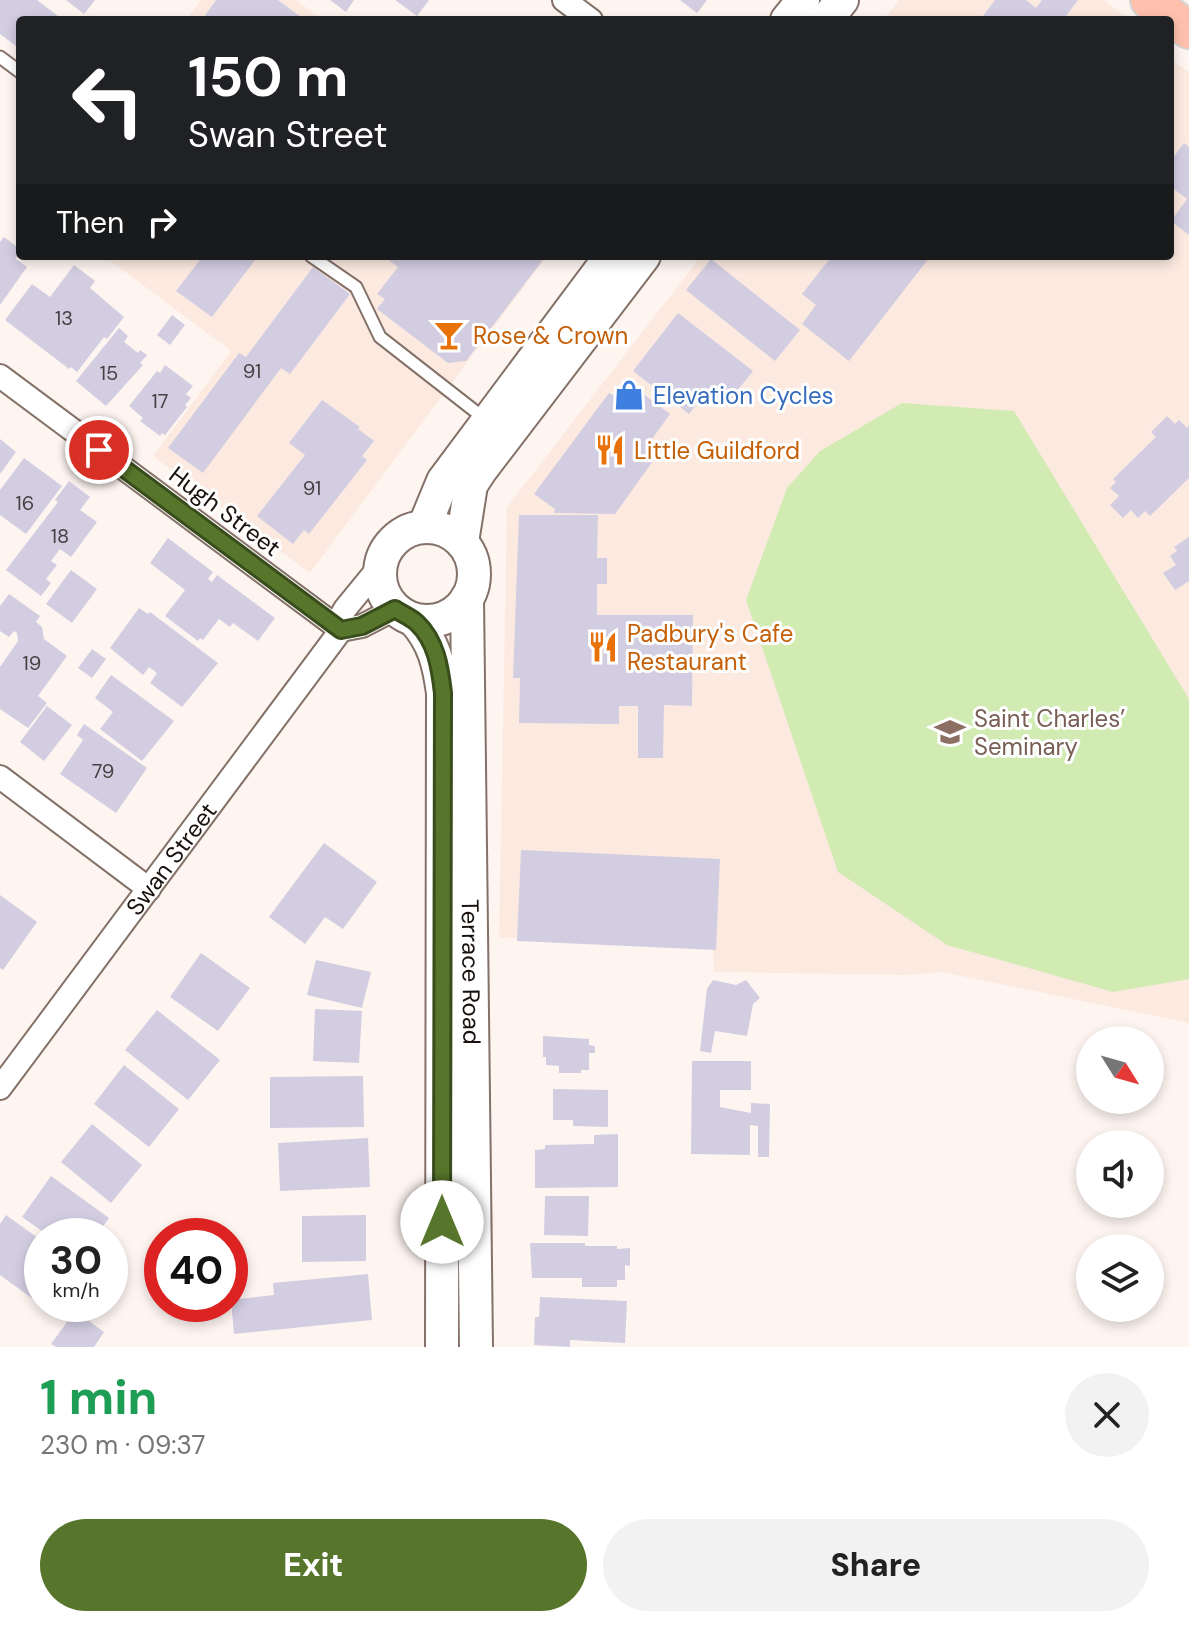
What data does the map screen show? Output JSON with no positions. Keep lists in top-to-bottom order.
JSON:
{
  "streets": {
    "street": ["Hugh Street", "Swan Street", "Terrace Road"]
  },
  "crossings": [
    ["Hugh Street", "Swan Street"],
    ["Swan Street", "Terrace Road"]
  ],
  "places": {
    "bar": ["Rose & Crown"],
    "shop": ["Elevation Cycles"],
    "restaurant": ["Little Guildford", "Padbury's Cafe Restaurant"],
    "school or university": ["Saint Charles’ Seminary"]
  },
  "house_numbers": [
    "13",
    "91",
    "15",
    "17",
    "91",
    "16",
    "18",
    "19",
    "79"
  ],
  "north": "bottom right",
  "page": {
    "turn": ["150 m", "Swan Street"],
    "then": "Then",
    "speed": "30 km/h",
    "limit": "40",
    "heading": ["1 min", "230 m · 09:37"],
    "buttons": ["Exit", "Share"]
  }
}
